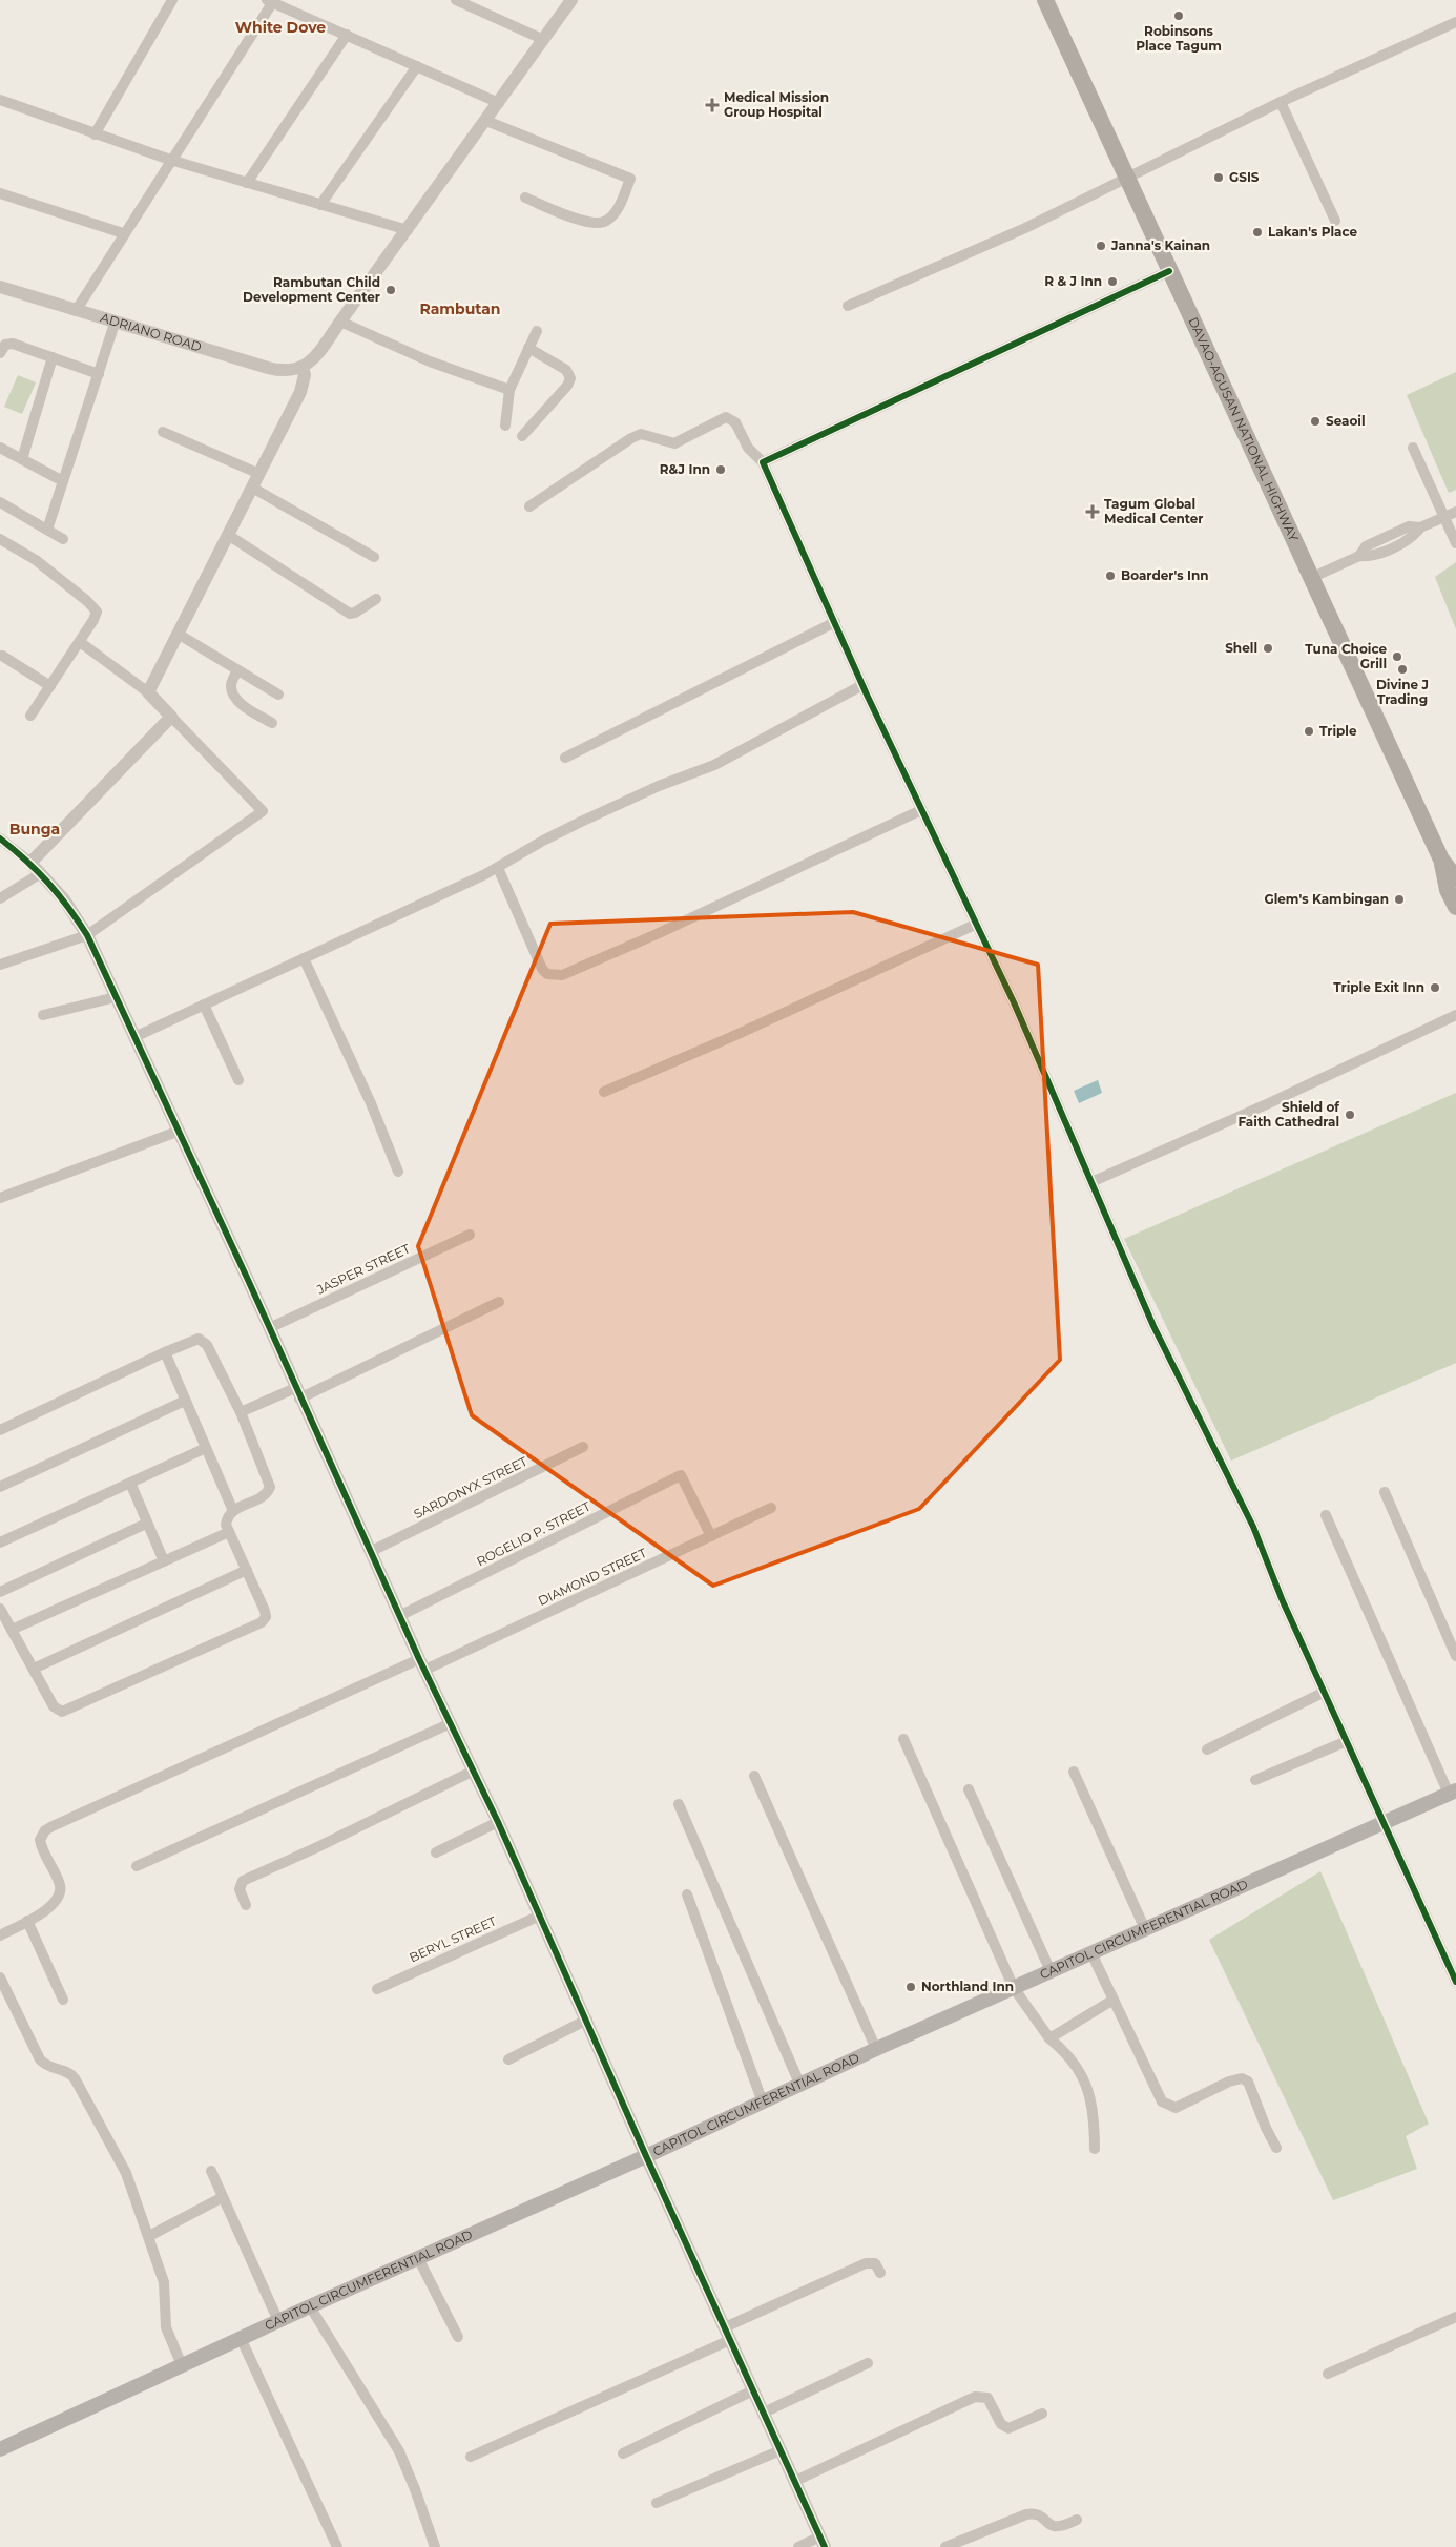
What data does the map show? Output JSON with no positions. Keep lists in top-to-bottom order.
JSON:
{
  "streets": {
    "highway": ["DAVAO-AGUSAN NATIONAL HIGHWAY"],
    "main road": ["CAPITOL CIRCUMFERENTIAL ROAD"],
    "street": [
      "ADRIANO ROAD",
      "JASPER STREET",
      "SARDONYX STREET",
      "ROGELIO P. STREET",
      "DIAMOND STREET",
      "BERYL STREET"
    ]
  },
  "crossings": [
    ["ROGELIO P. STREET", "DIAMOND STREET"]
  ],
  "districts": ["White Dove", "Rambutan", "Bunga"],
  "places": {
    "other": [
      "Robinsons Place Tagum",
      "GSIS",
      "Lakan's Place",
      "Janna's Kainan",
      "R & J Inn",
      "Rambutan Child Development Center",
      "Seaoil",
      "R&J Inn",
      "Boarder's Inn",
      "Shell",
      "Tuna Choice Grill",
      "Divine J Trading",
      "Triple",
      "Glem's Kambingan",
      "Triple Exit Inn",
      "Shield of Faith Cathedral",
      "Northland Inn"
    ],
    "health": ["Medical Mission Group Hospital", "Tagum Global Medical Center"]
  }
}
